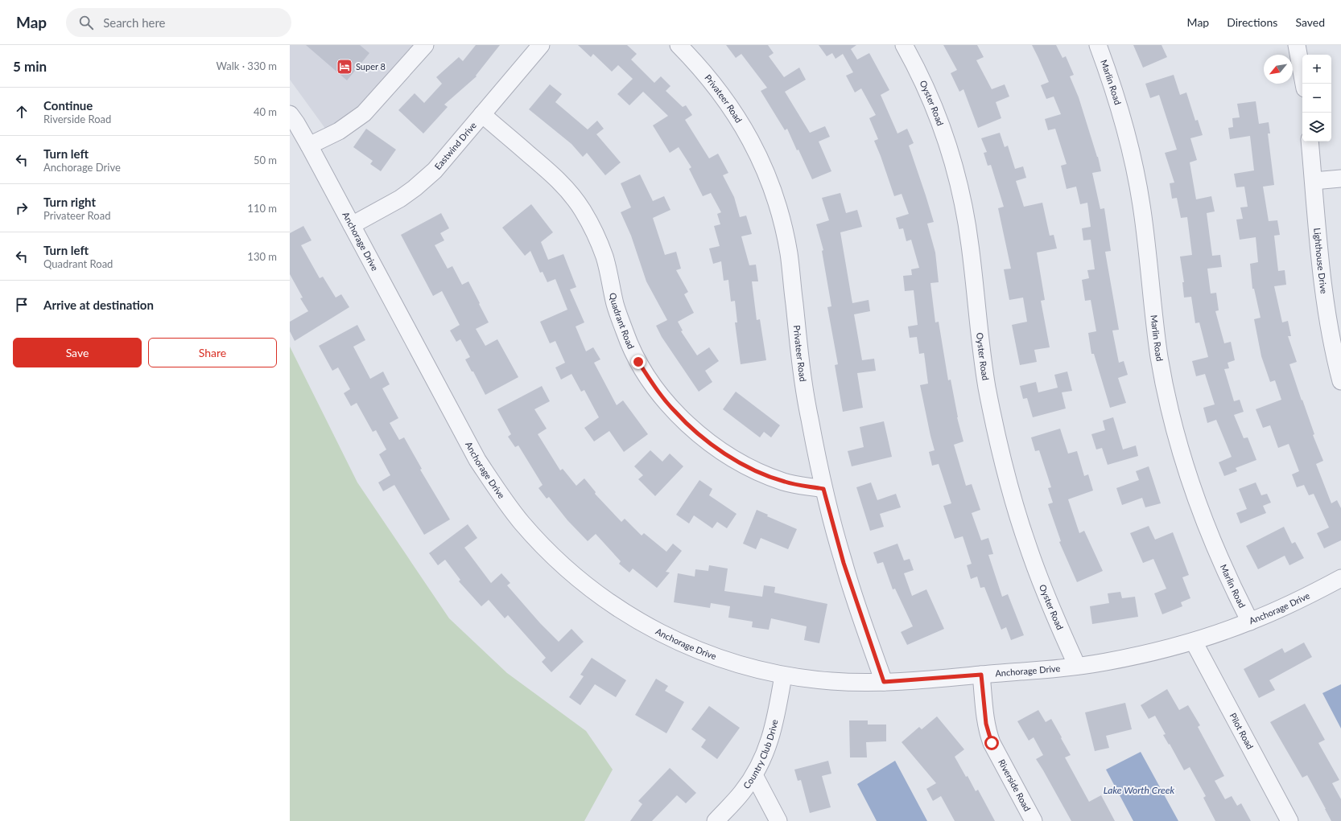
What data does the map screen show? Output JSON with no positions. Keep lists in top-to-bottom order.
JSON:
{
  "streets": {
    "street": [
      "Marlin Road",
      "Privateer Road",
      "Oyster Road",
      "Eastwind Drive",
      "Anchorage Drive",
      "Lighthouse Drive",
      "Quadrant Road",
      "Pilot Road",
      "Country Club Drive",
      "Riverside Road"
    ]
  },
  "crossings": [
    ["Marlin Road", "Anchorage Drive"],
    ["Privateer Road", "Anchorage Drive"],
    ["Privateer Road", "Quadrant Road"],
    ["Oyster Road", "Anchorage Drive"],
    ["Eastwind Drive", "Anchorage Drive"],
    ["Eastwind Drive", "Quadrant Road"],
    ["Anchorage Drive", "Pilot Road"],
    ["Anchorage Drive", "Country Club Drive"],
    ["Anchorage Drive", "Riverside Road"]
  ],
  "water": ["Lake Worth Creek"],
  "places": {
    "hotel": ["Super 8"]
  },
  "north": "bottom left",
  "page": {
    "header": "Map",
    "search": "Search here",
    "nav": ["Map", "Directions", "Saved"],
    "heading": ["5 min", "Walk · 330 m"],
    "map_buttons": ["+", "−"],
    "list": [
      ["Continue", "Riverside Road", "40 m"],
      ["Turn left", "Anchorage Drive", "50 m"],
      ["Turn right", "Privateer Road", "110 m"],
      ["Turn left", "Quadrant Road", "130 m"],
      "Arrive at destination"
    ],
    "buttons": ["Save", "Share"]
  }
}
